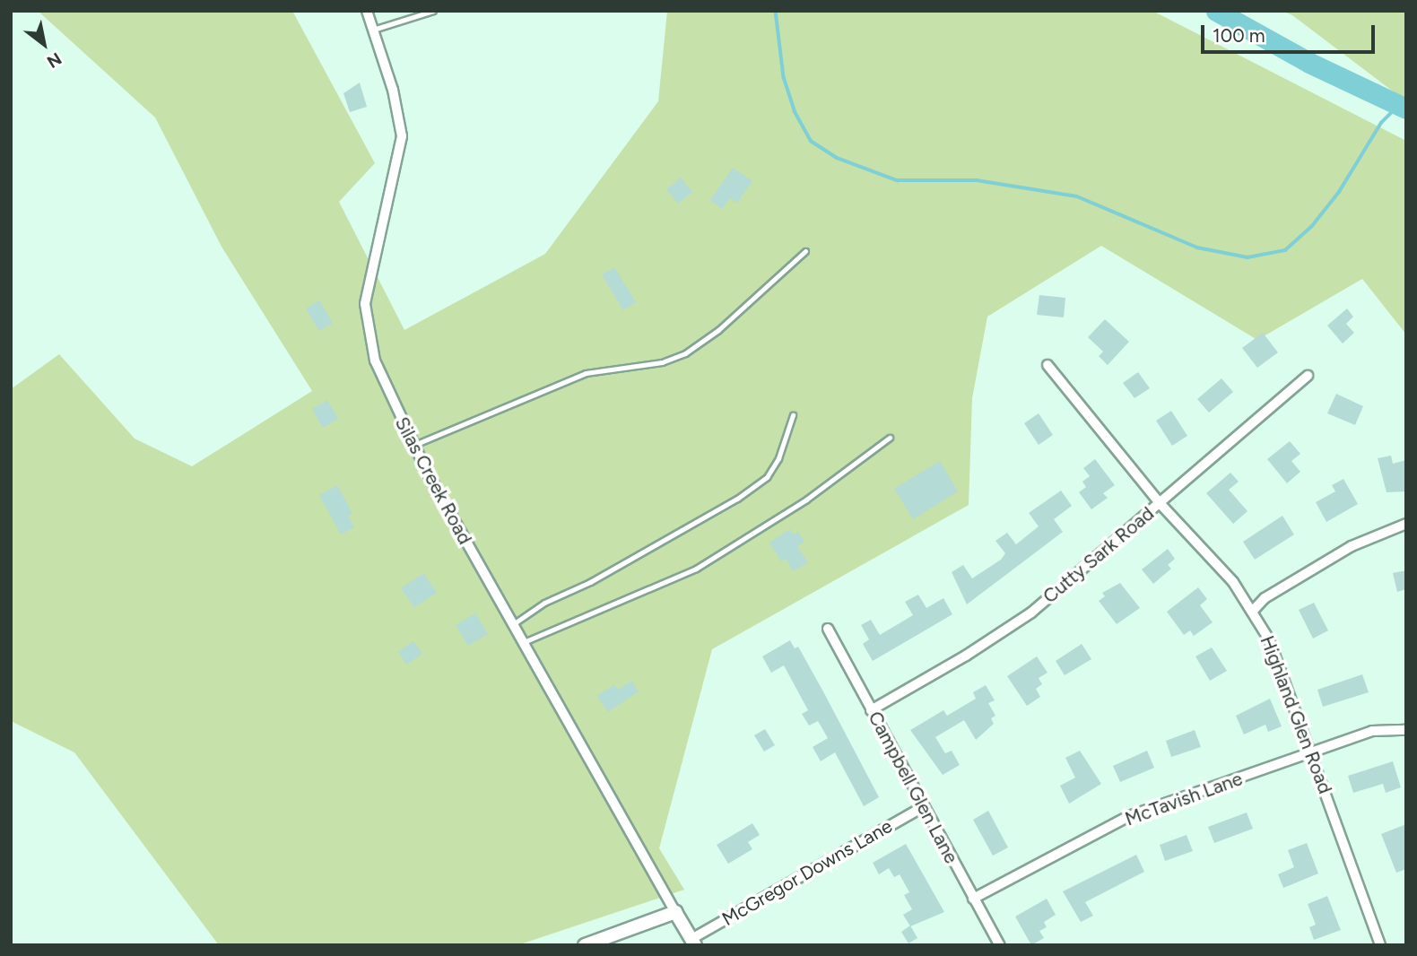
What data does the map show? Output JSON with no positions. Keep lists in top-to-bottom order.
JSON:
{
  "streets": {
    "street": [
      "Silas Creek Road",
      "Cutty Sark Road",
      "Highland Glen Road",
      "Campbell Glen Lane",
      "McTavish Lane",
      "McGregor Downs Lane"
    ]
  },
  "crossings": [
    ["Cutty Sark Road", "Highland Glen Road"],
    ["Cutty Sark Road", "Campbell Glen Lane"],
    ["Highland Glen Road", "McTavish Lane"],
    ["Campbell Glen Lane", "McTavish Lane"],
    ["Campbell Glen Lane", "McGregor Downs Lane"]
  ],
  "scale_bar": "100 m",
  "north": "bottom right"
}
